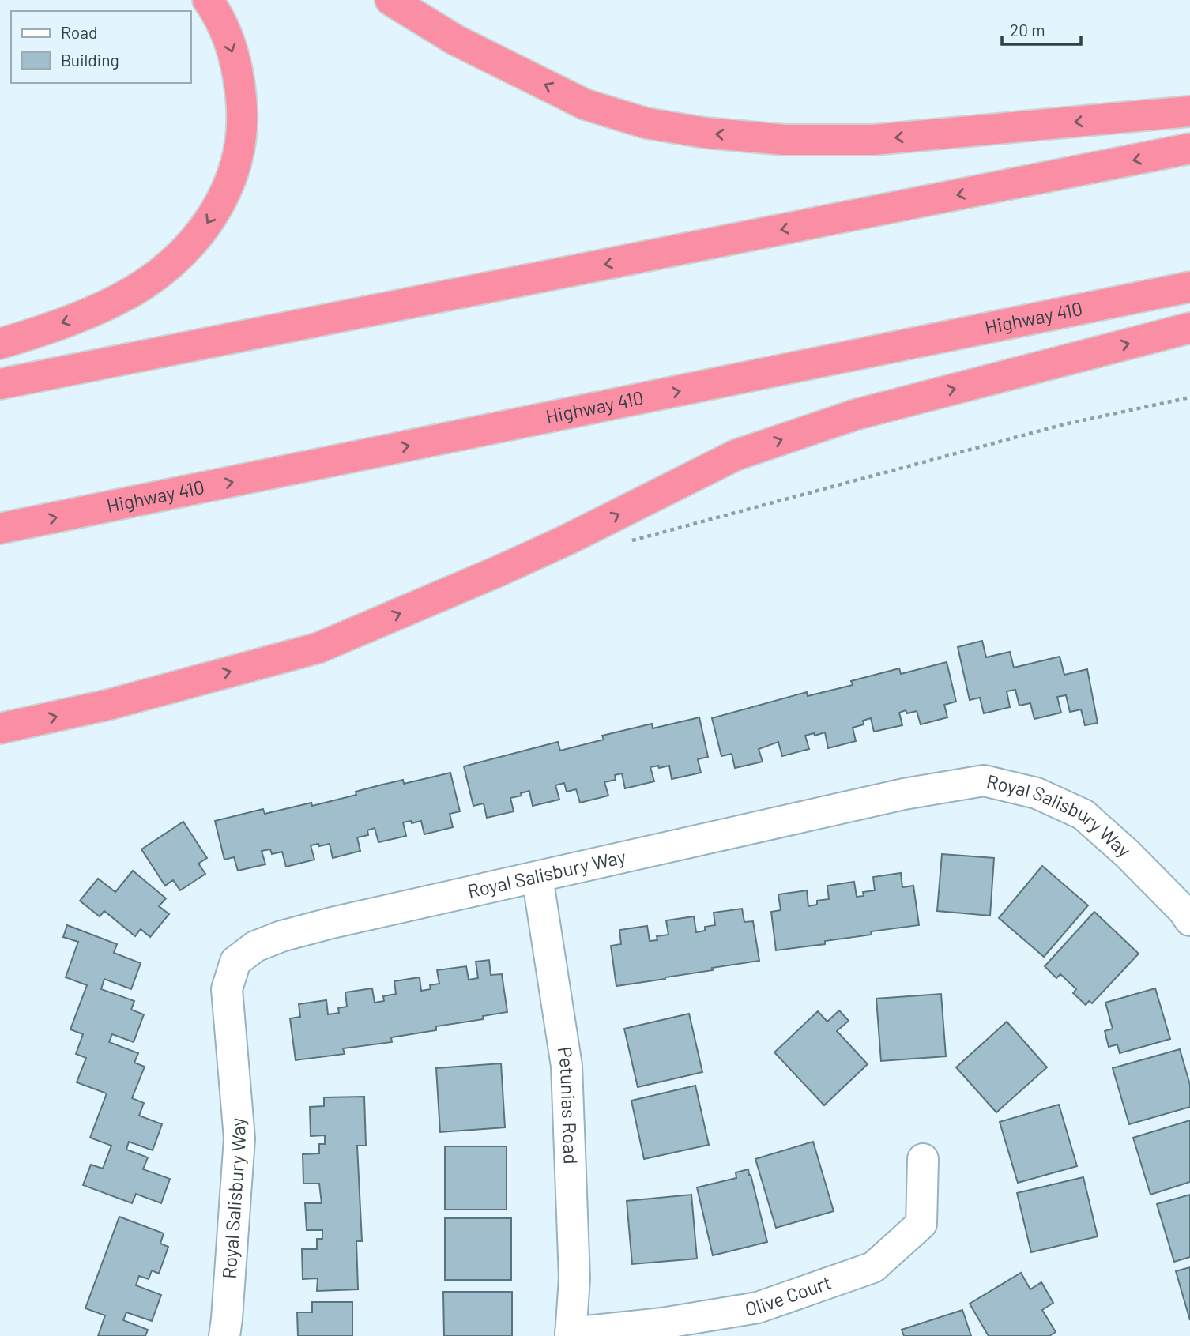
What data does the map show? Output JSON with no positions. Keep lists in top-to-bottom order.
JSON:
{
  "streets": {
    "highway": ["Highway 410"],
    "street": ["Royal Salisbury Way", "Petunias Road", "Olive Court"]
  },
  "crossings": [
    ["Royal Salisbury Way", "Petunias Road"],
    ["Petunias Road", "Olive Court"]
  ],
  "legend": ["Road", "Building"],
  "scale_bar": "20 m"
}
